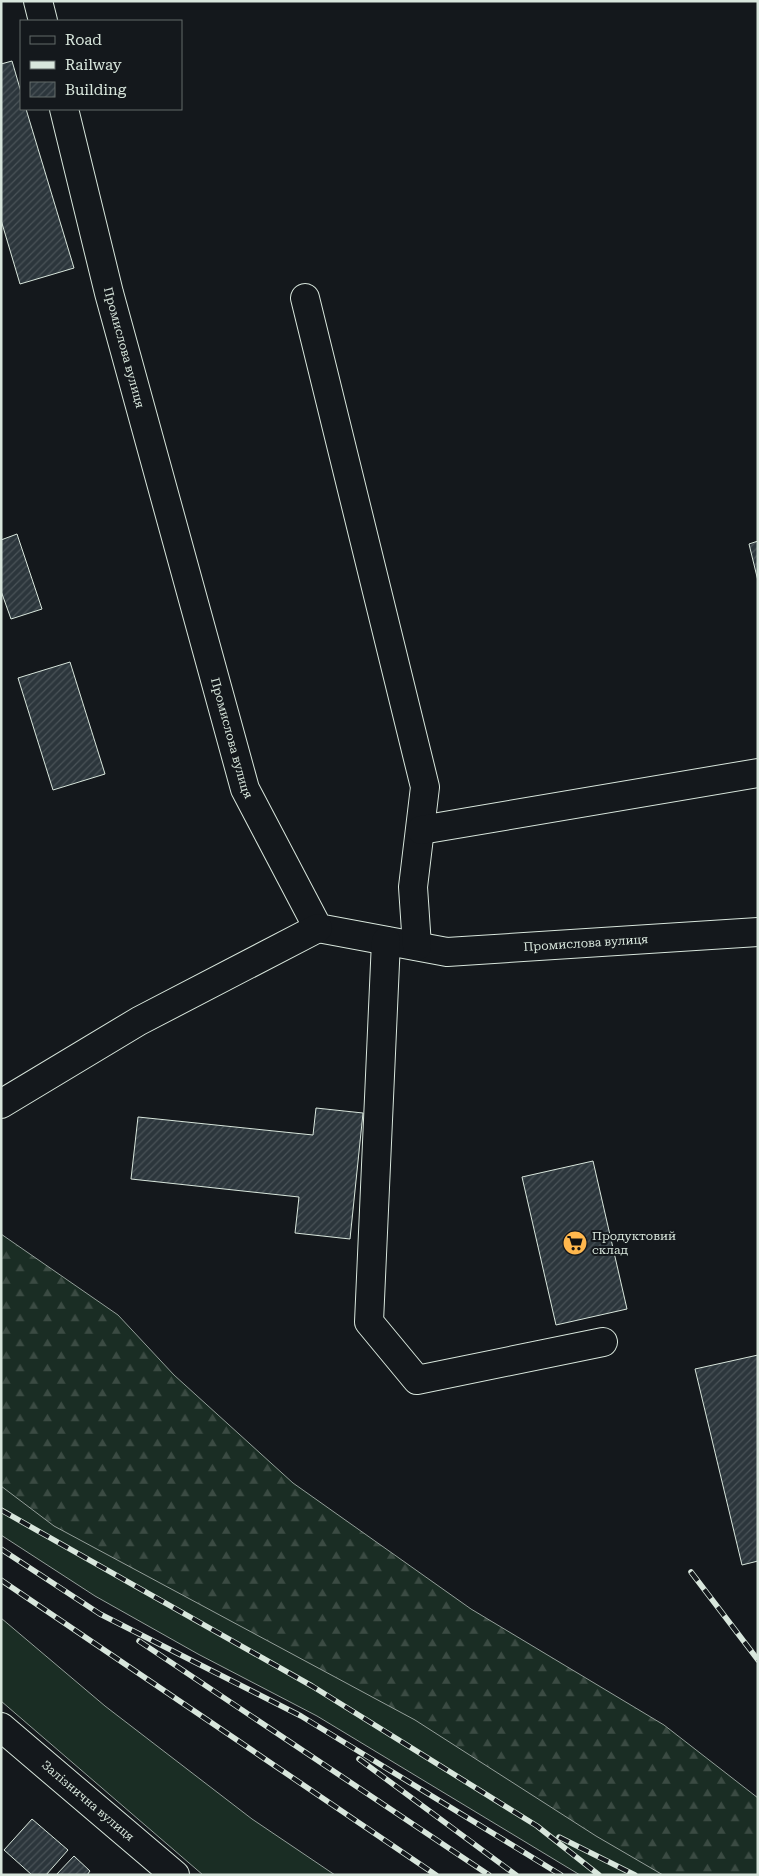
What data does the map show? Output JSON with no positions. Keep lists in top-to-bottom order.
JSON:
{
  "streets": {
    "street": ["Промислова вулиця", "Залізнична вулиця"]
  },
  "places": {
    "supermarket": ["Продуктовий склад"]
  },
  "legend": ["Road", "Railway", "Building"]
}
